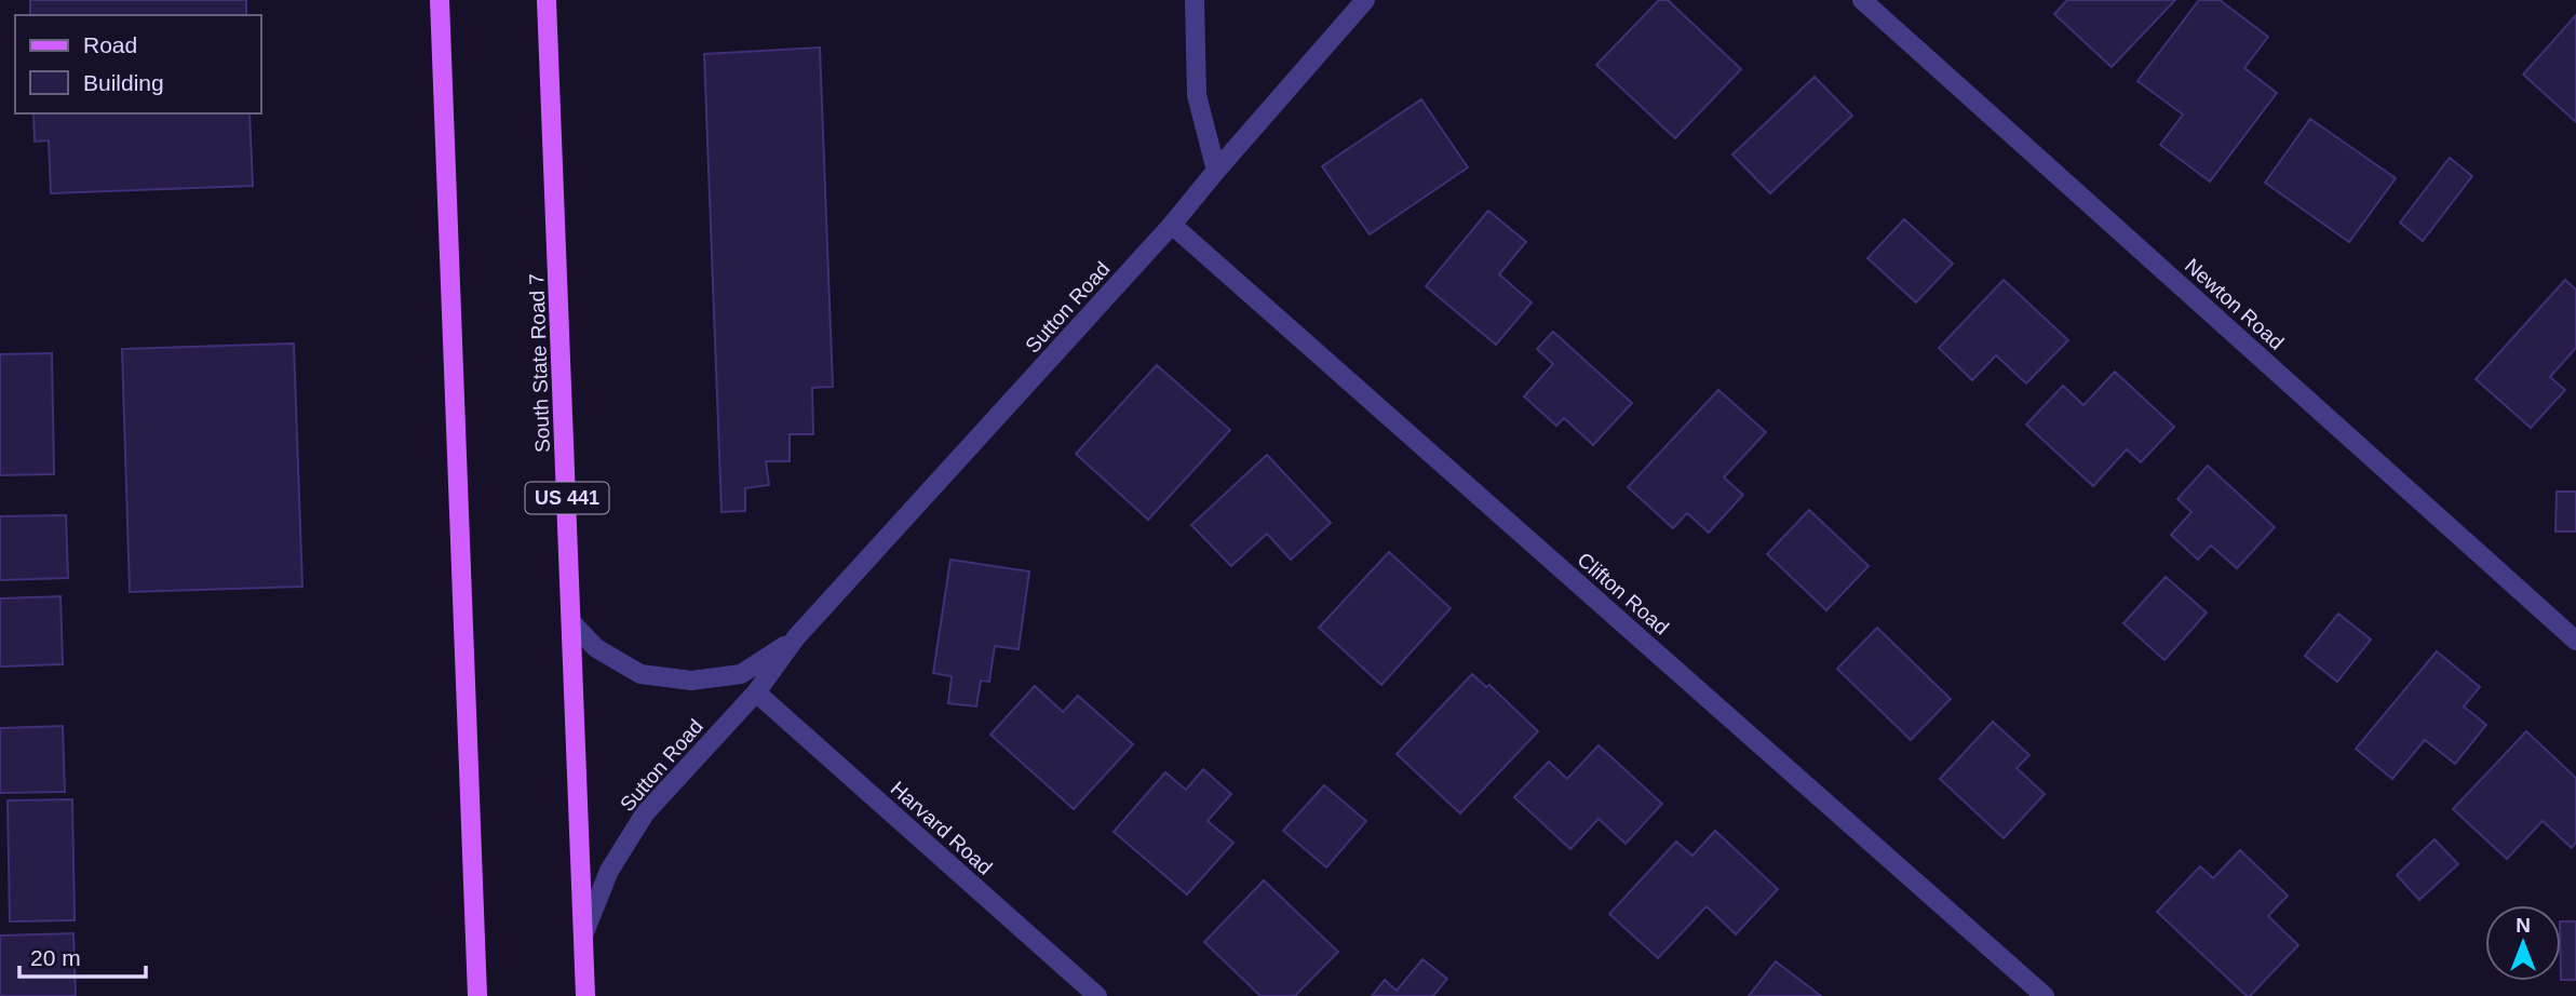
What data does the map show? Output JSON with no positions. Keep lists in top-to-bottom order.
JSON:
{
  "streets": {
    "main road": ["South State Road 7", "US 441"],
    "street": [
      "Newton Road",
      "Sutton Road",
      "Clifton Road",
      "Harvard Road"
    ]
  },
  "crossings": [
    ["Sutton Road", "South State Road 7"],
    ["Sutton Road", "Clifton Road"],
    ["Sutton Road", "Harvard Road"]
  ],
  "legend": ["Road", "Building"],
  "scale_bar": "20 m",
  "north": "top"
}
